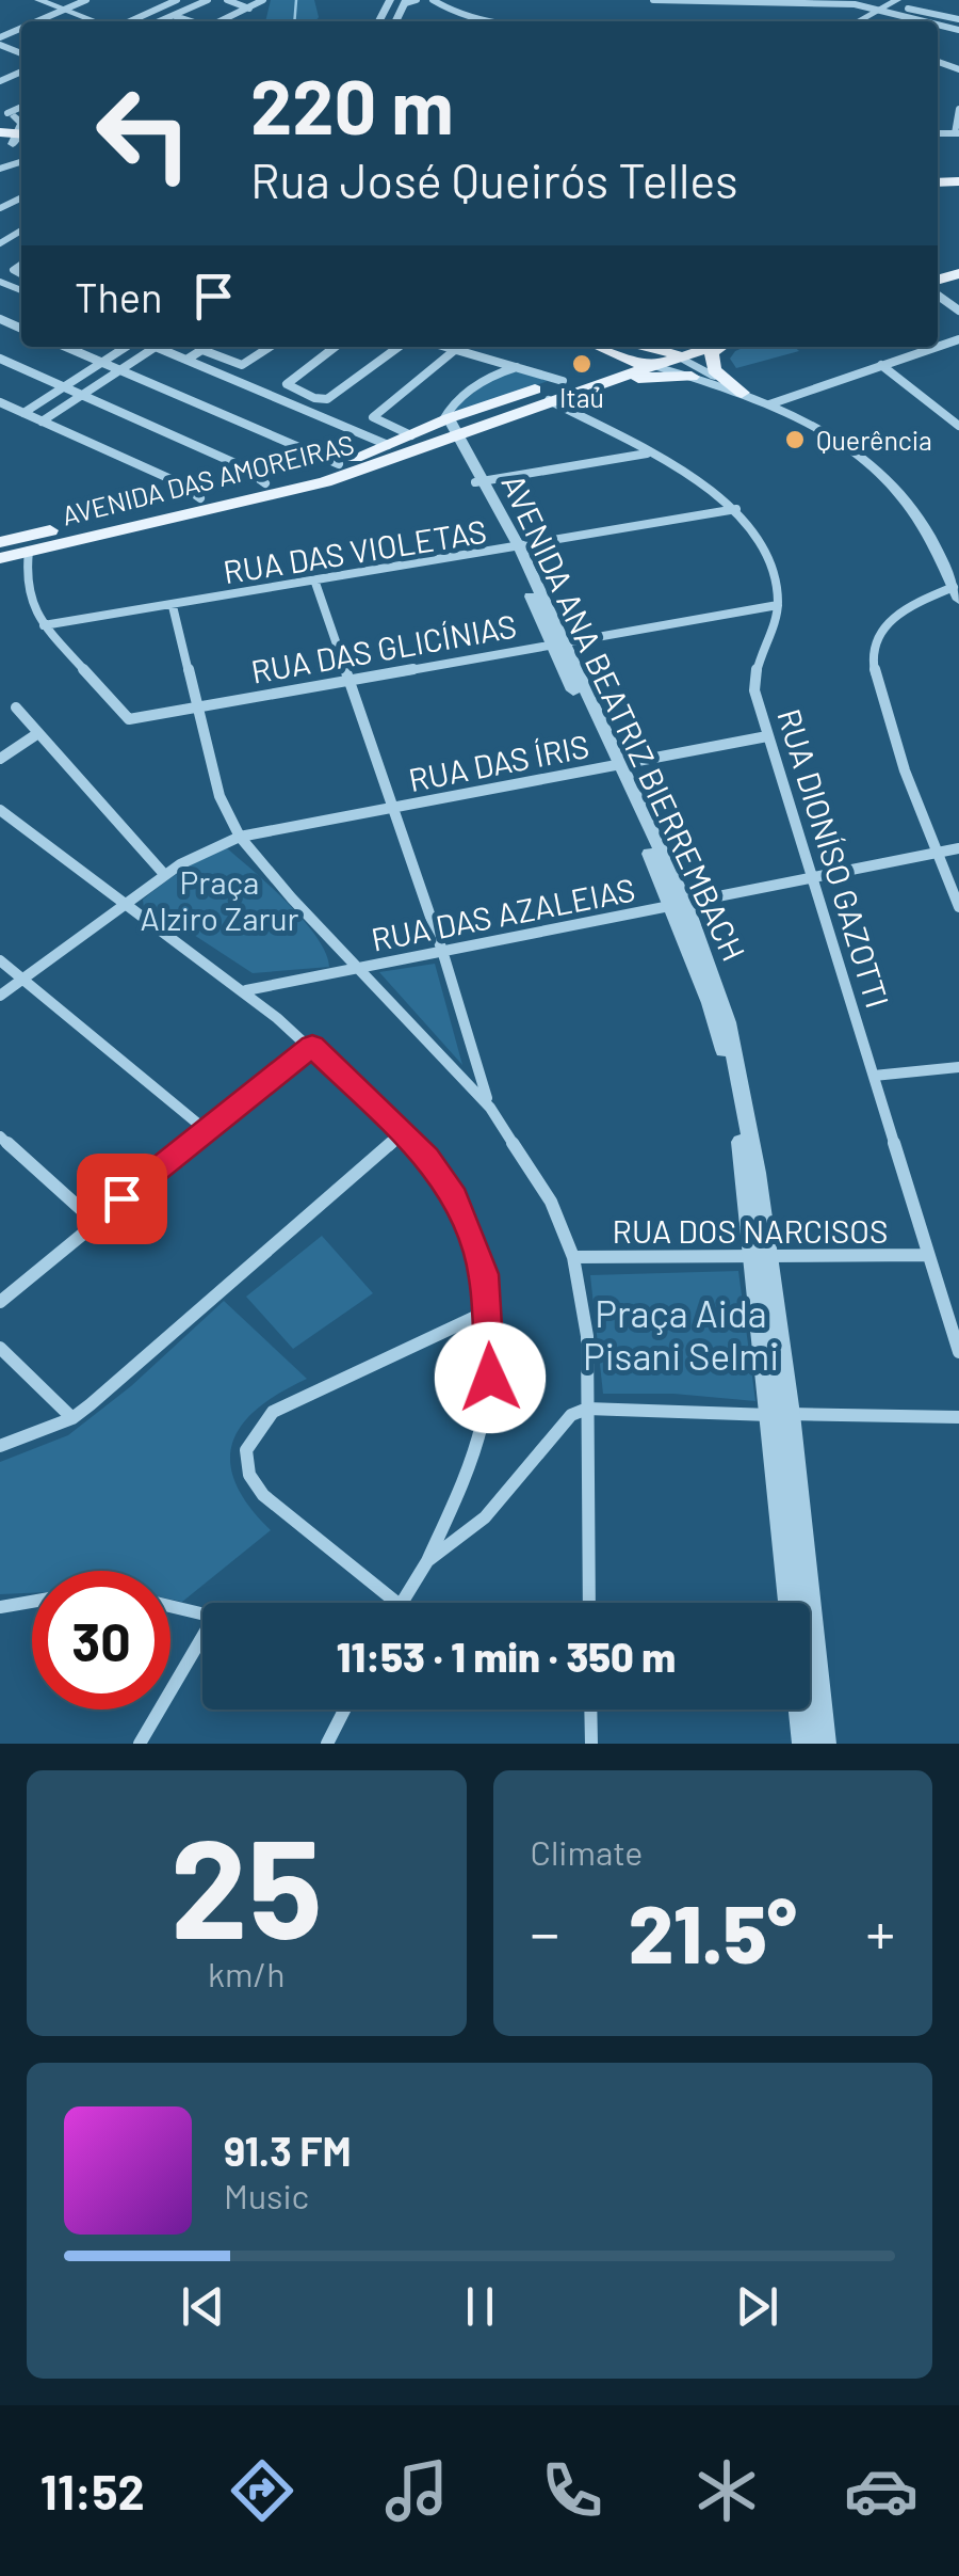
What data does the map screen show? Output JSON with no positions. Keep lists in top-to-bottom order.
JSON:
{
  "streets": {
    "main road": ["AVENIDA DAS AMOREIRAS"],
    "street": [
      "RUA DAS VIOLETAS",
      "RUA DAS GLICÍNIAS",
      "AVENIDA ANA BEATRIZ BIERREMBACH",
      "RUA DAS ÍRIS",
      "RUA DIONÍSO GAZOTTI",
      "RUA DAS AZALEIAS",
      "RUA DOS NARCISOS"
    ]
  },
  "crossings": [
    ["AVENIDA DAS AMOREIRAS", "AVENIDA ANA BEATRIZ BIERREMBACH"],
    ["AVENIDA DAS AMOREIRAS", "RUA DIONÍSO GAZOTTI"],
    ["RUA DAS VIOLETAS", "RUA DAS GLICÍNIAS"],
    ["RUA DAS VIOLETAS", "AVENIDA ANA BEATRIZ BIERREMBACH"],
    ["RUA DAS VIOLETAS", "RUA DIONÍSO GAZOTTI"],
    ["RUA DAS GLICÍNIAS", "AVENIDA ANA BEATRIZ BIERREMBACH"],
    ["RUA DAS GLICÍNIAS", "RUA DIONÍSO GAZOTTI"],
    ["AVENIDA ANA BEATRIZ BIERREMBACH", "RUA DAS ÍRIS"],
    ["AVENIDA ANA BEATRIZ BIERREMBACH", "RUA DAS AZALEIAS"],
    ["AVENIDA ANA BEATRIZ BIERREMBACH", "RUA DOS NARCISOS"],
    ["RUA DAS ÍRIS", "RUA DIONÍSO GAZOTTI"],
    ["RUA DIONÍSO GAZOTTI", "RUA DAS AZALEIAS"],
    ["RUA DIONÍSO GAZOTTI", "RUA DOS NARCISOS"]
  ],
  "parks": ["Praça Alziro Zarur", "Praça Aida Pisani Selmi"],
  "places": ["Itaú", "Querência"],
  "page": {
    "turn": ["220 m", "Rua José Queirós Telles"],
    "then": "Then",
    "limit": "30",
    "trip": "11:53 · 1 min · 350 m",
    "tile": [
      ["25", "km/h"],
      "Climate"
    ],
    "heat": ["−", "21.5°", "+"],
    "song": ["91.3 FM", "Music"],
    "tabs": "11:52"
  }
}
